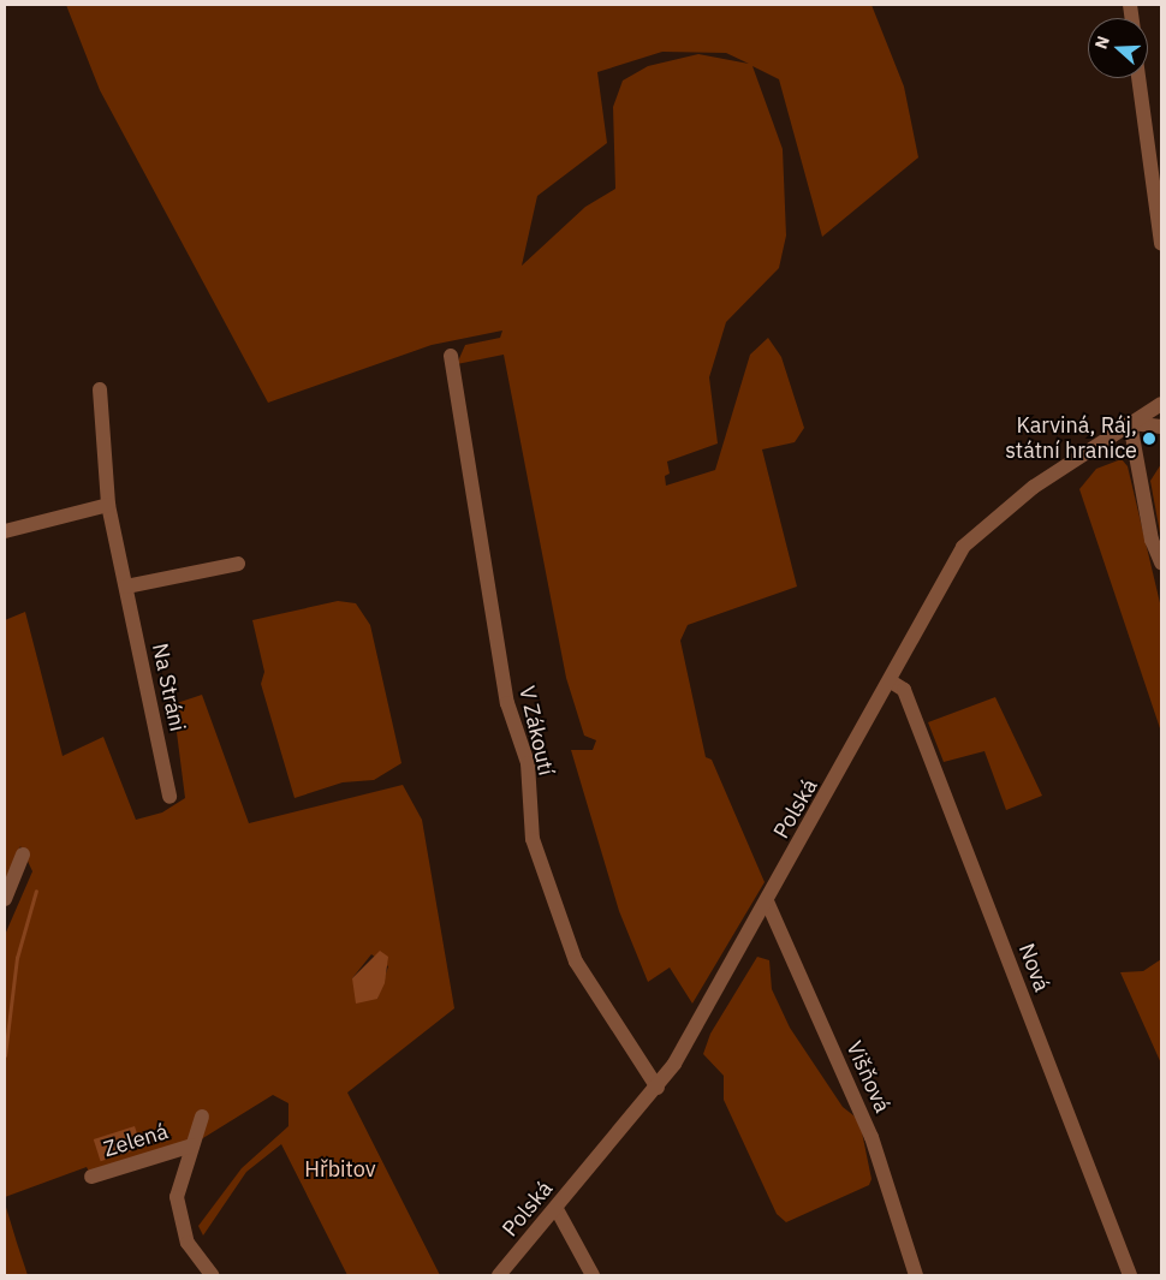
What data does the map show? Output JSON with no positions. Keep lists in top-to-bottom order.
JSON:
{
  "streets": {
    "street": [
      "Na Stráni",
      "V Zákoutí",
      "Polská",
      "Nová",
      "Višňová",
      "Zelená"
    ]
  },
  "crossings": [
    ["V Zákoutí", "Polská"],
    ["Polská", "Nová"],
    ["Polská", "Višňová"]
  ],
  "parks": ["Hřbitov"],
  "places": ["Karviná, Ráj, státní hranice"],
  "north": "left"
}
